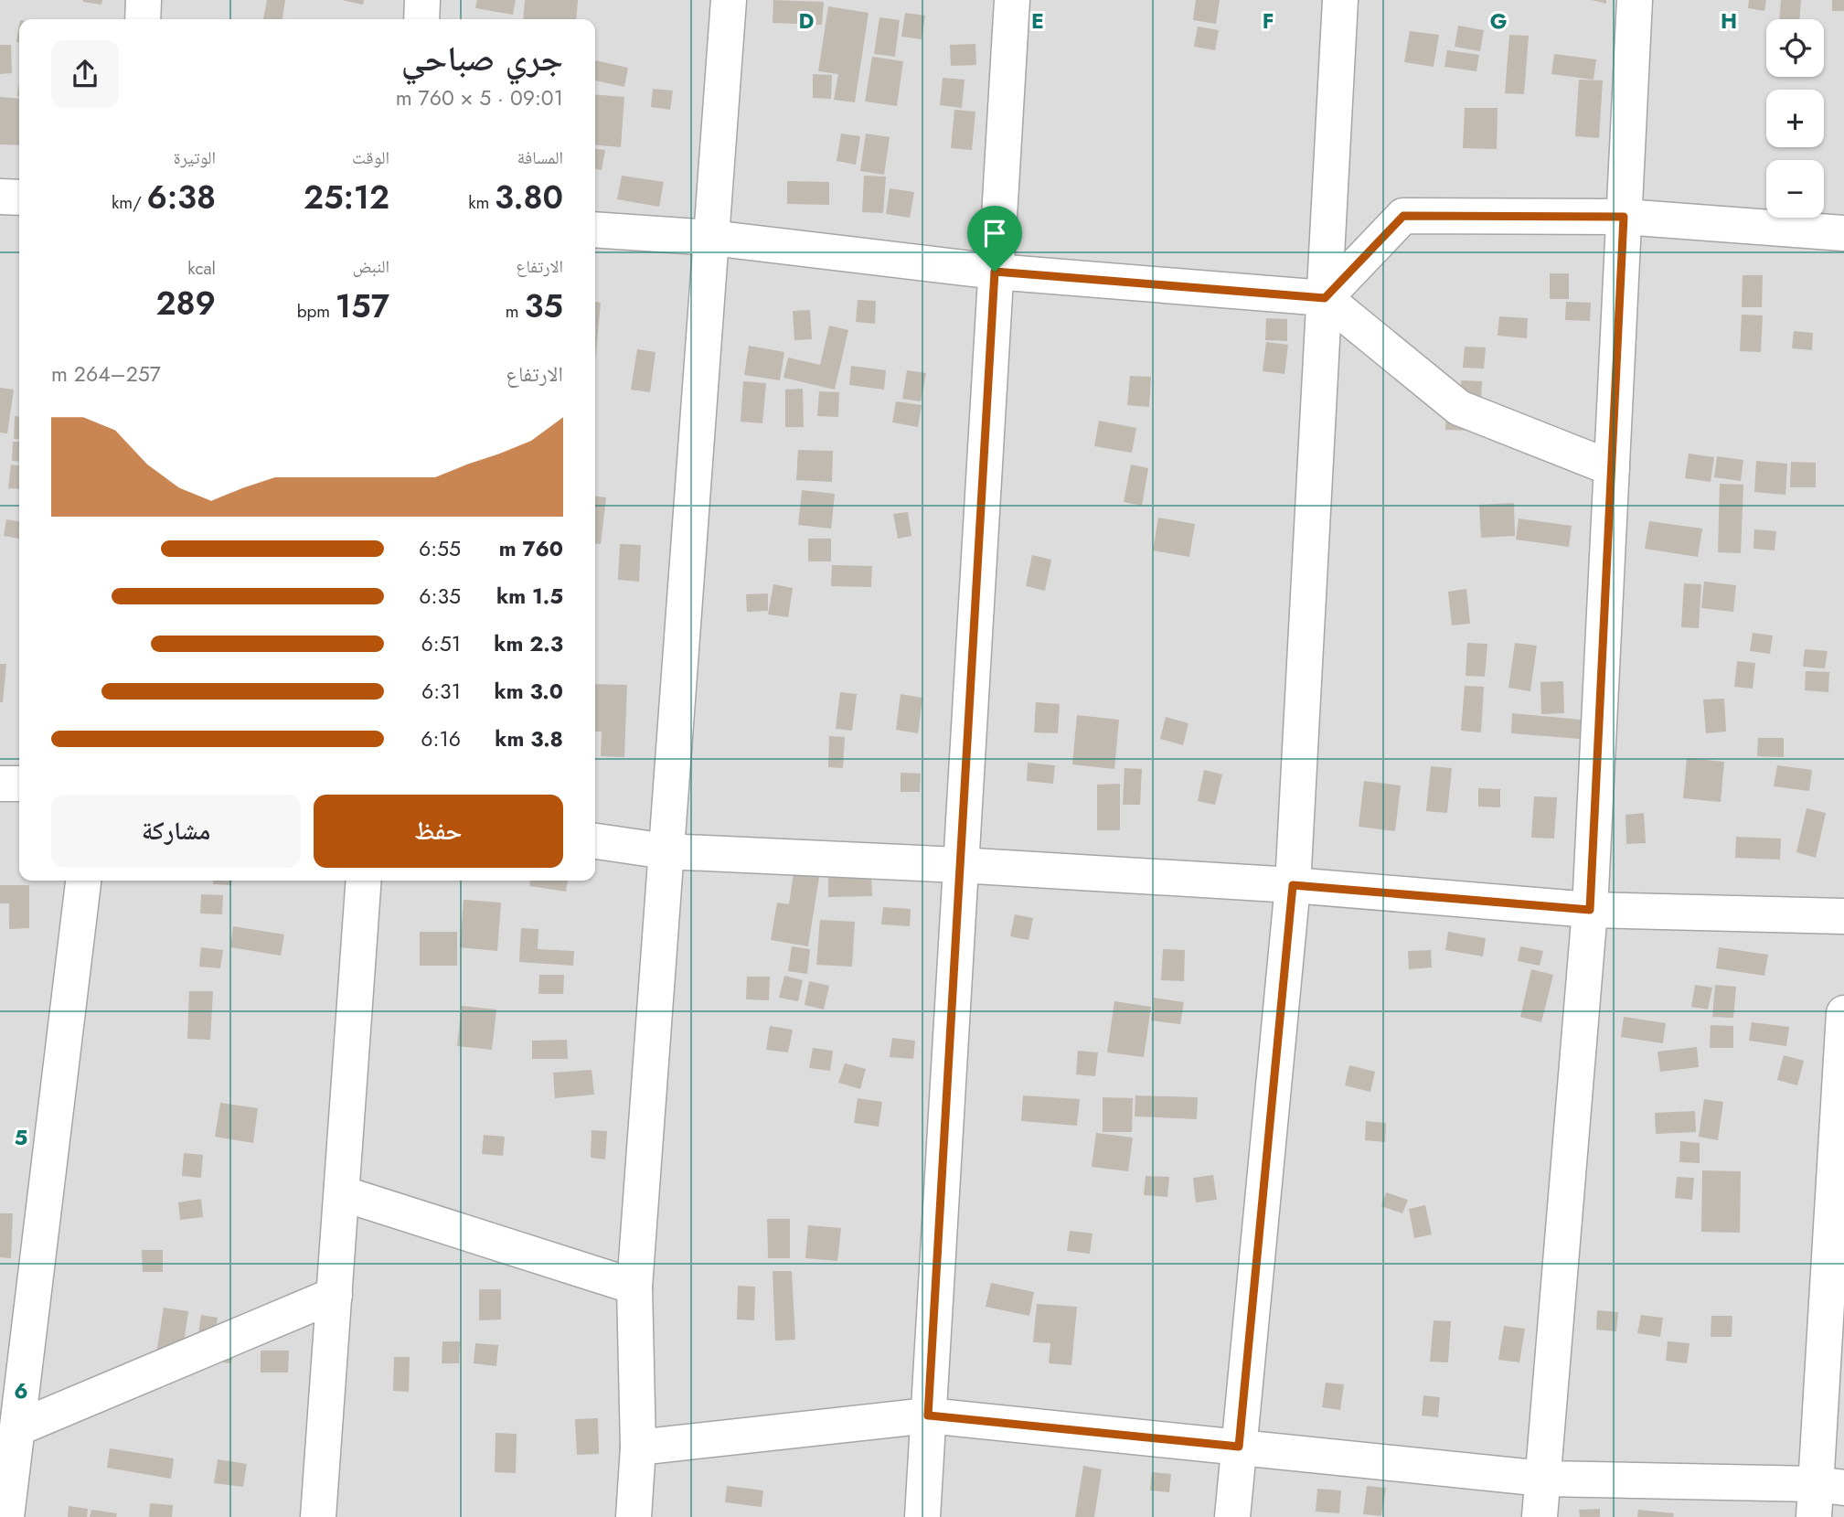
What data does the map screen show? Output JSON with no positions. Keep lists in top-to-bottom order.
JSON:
{
  "page": {
    "map_buttons": ["+", "−"],
    "heading": ["جري صباحي", "09:01 · 5 × 760 m"],
    "stats": [
      ["المسافة", "3.80 km"],
      ["الوقت", "25:12"],
      ["الوتيرة", "6:38 /km"],
      ["الارتفاع", "35 m"],
      ["النبض", "157 bpm"],
      ["kcal", "289"]
    ],
    "chart": ["الارتفاع", "257–264 m"],
    "list": [
      {
        "name": "760 m",
        "note": "6:55"
      },
      {
        "name": "1.5 km",
        "note": "6:35"
      },
      {
        "name": "2.3 km",
        "note": "6:51"
      },
      {
        "name": "3.0 km",
        "note": "6:31"
      },
      {
        "name": "3.8 km",
        "note": "6:16"
      }
    ],
    "buttons": ["حفظ", "مشاركة"]
  },
  "grid": {
    "columns": [
      "D",
      "E",
      "F",
      "G",
      "H"
    ],
    "rows": ["5", "6"]
  }
}
